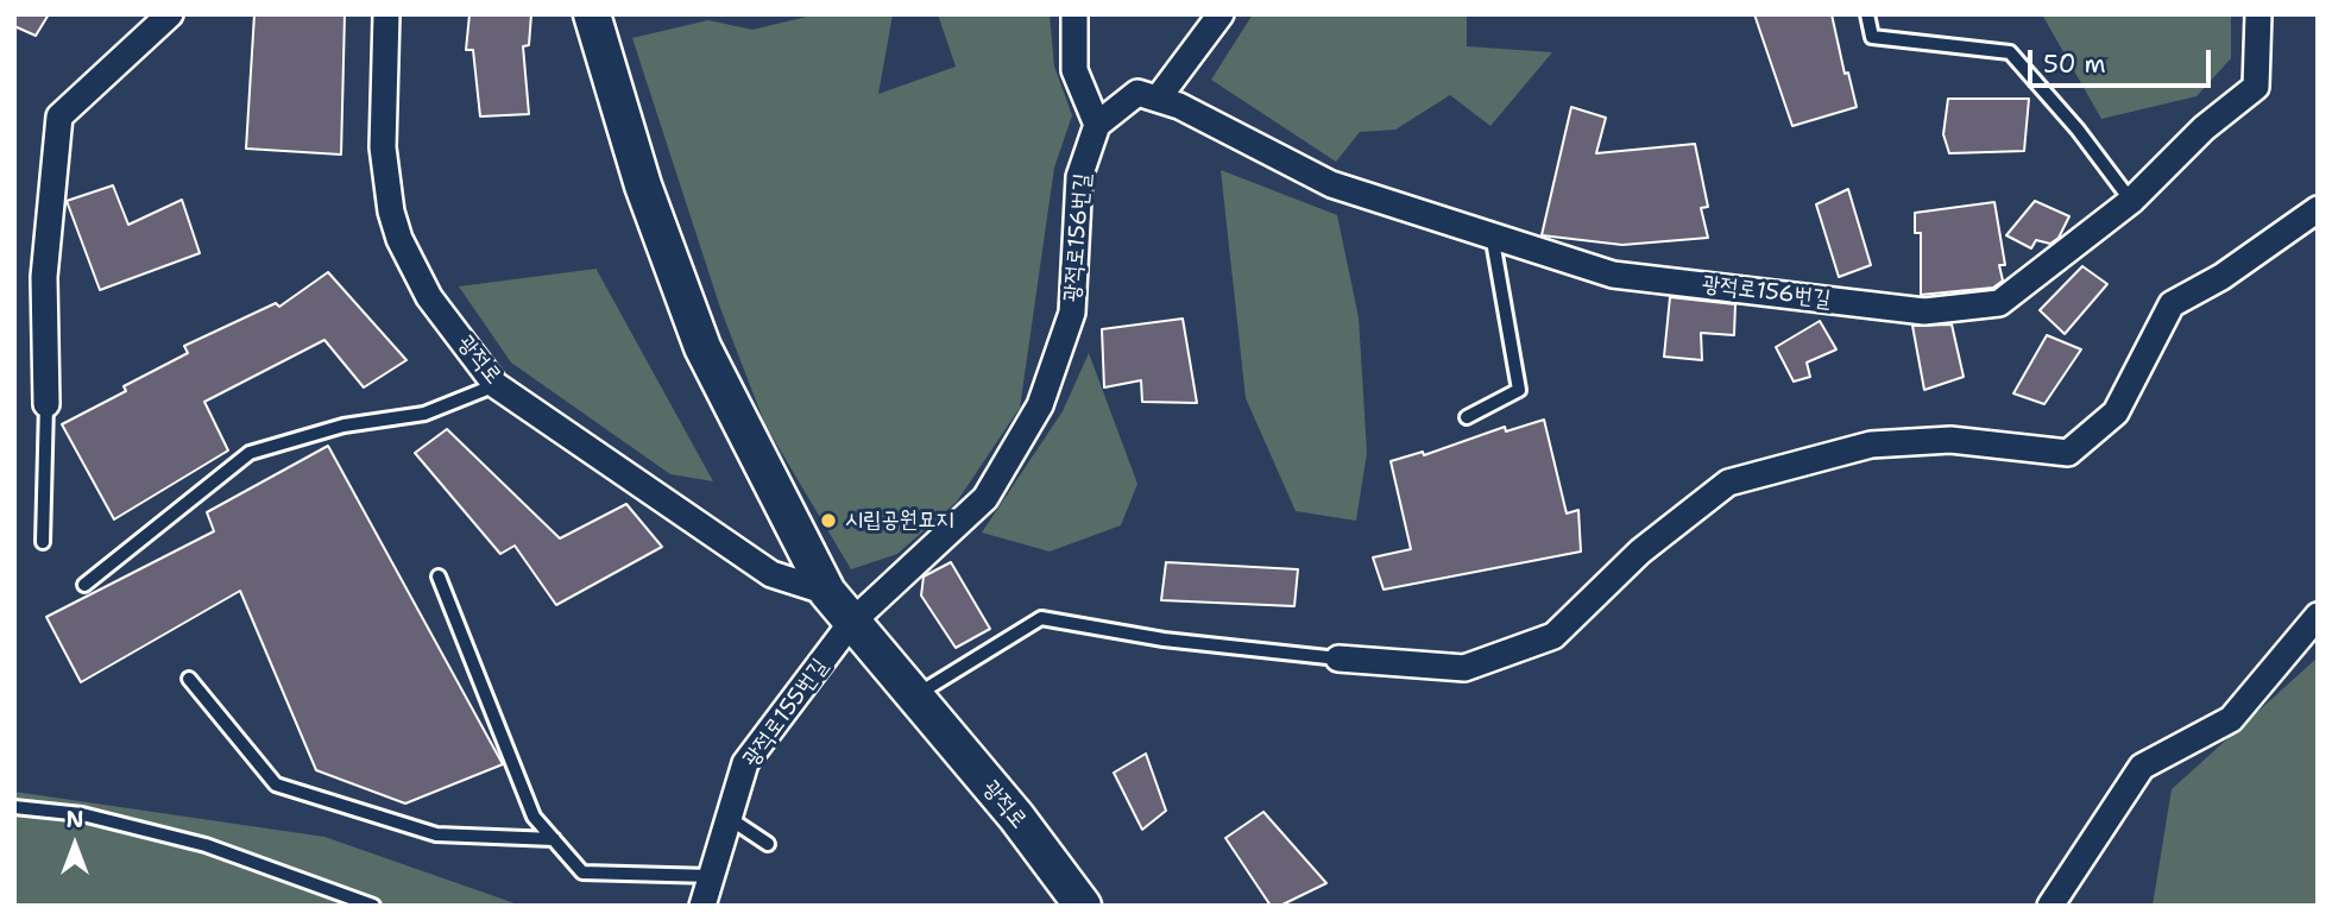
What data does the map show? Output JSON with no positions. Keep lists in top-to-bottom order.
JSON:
{
  "streets": {
    "main road": ["광적로"],
    "street": ["광적로156번길", "광적로155번길"]
  },
  "crossings": [
    ["광적로156번길", "광적로"],
    ["광적로156번길", "광적로155번길"],
    ["광적로", "광적로155번길"]
  ],
  "places": ["시립공원묘지"],
  "scale_bar": "50 m",
  "north": "top"
}
